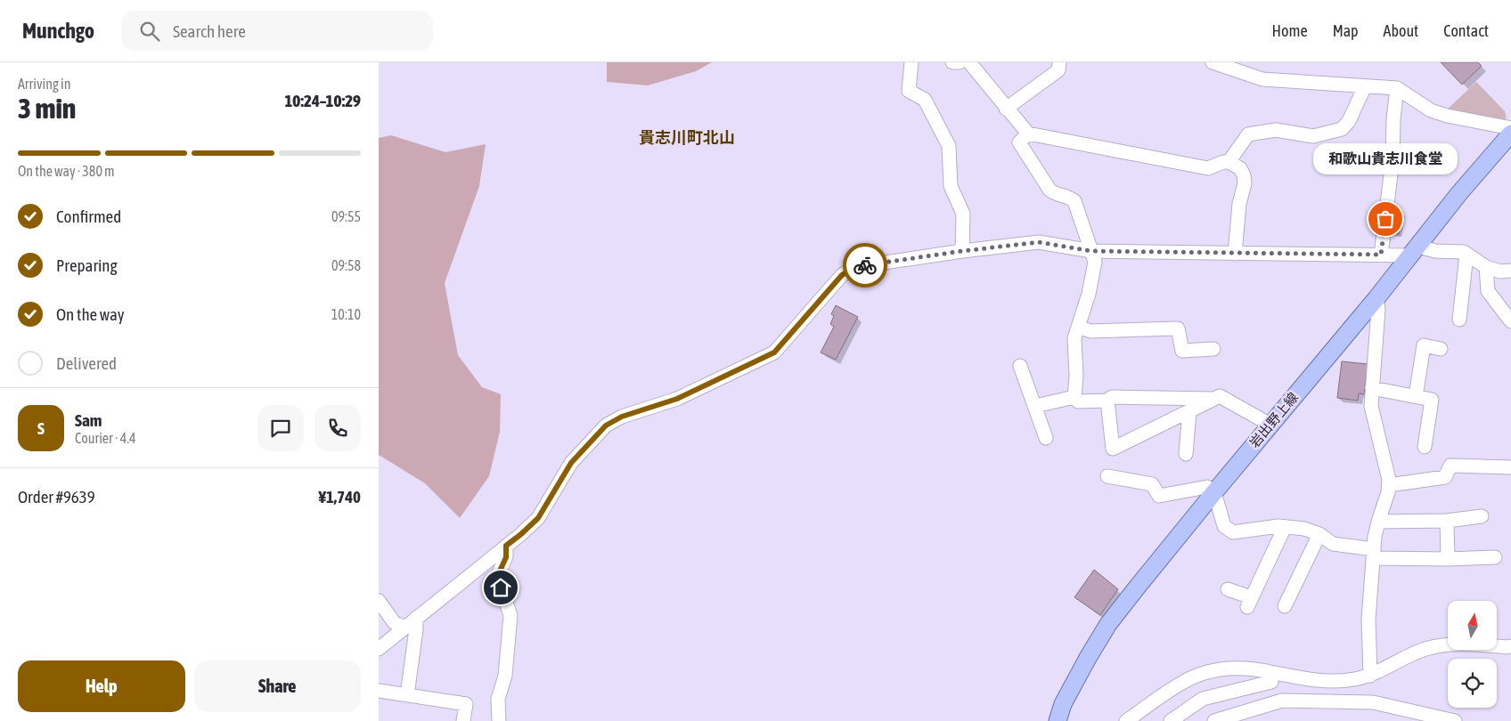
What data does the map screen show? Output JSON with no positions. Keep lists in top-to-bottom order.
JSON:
{
  "streets": {
    "main road": ["岩出野上線"]
  },
  "districts": ["貴志川町北山"],
  "places": ["和歌山貴志川食堂"],
  "north": "top",
  "page": {
    "header": "Munchgo",
    "search": "Search here",
    "nav": [
      "Home",
      "Map",
      "About",
      "Contact"
    ],
    "heading": ["3 min", "Arriving in", "10:24–10:29"],
    "panel": [
      "Sam",
      "Courier · 4.4",
      "Order #9639",
      "¥1,740"
    ],
    "bar": "On the way · 380 m",
    "bubble": "和歌山貴志川食堂",
    "list": [
      ["Confirmed", "09:55"],
      ["Preparing", "09:58"],
      ["On the way", "10:10"],
      "Delivered"
    ],
    "round": "S",
    "buttons": ["Help", "Share"]
  }
}
